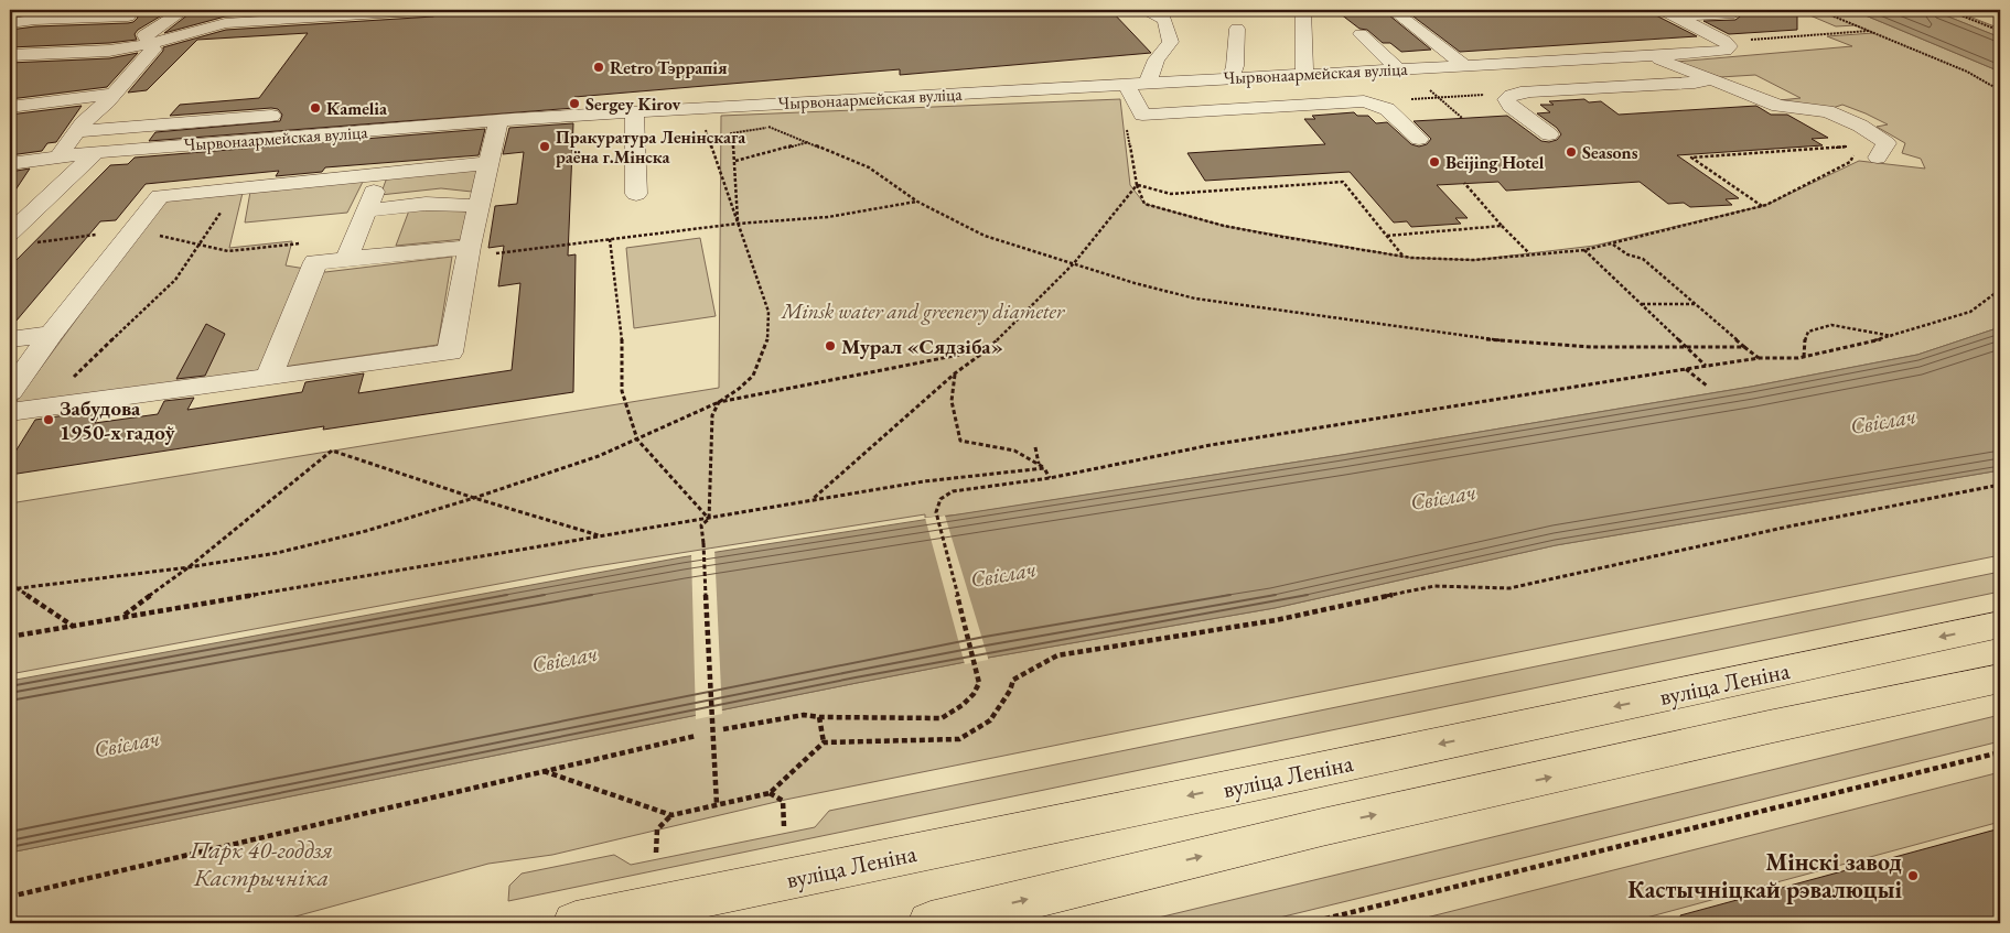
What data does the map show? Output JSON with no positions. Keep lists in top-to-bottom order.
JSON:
{
  "streets": {
    "main road": ["вуліца Леніна"],
    "street": ["Чырвонаармейская вуліца"]
  },
  "water": ["Свіслач"],
  "parks": ["Minsk water and greenery diameter", "Парк 40-годдзя Кастрычніка"],
  "places": [
    "Retro Тэррапія",
    "Sergey Kirov",
    "Kamelia",
    "Пракуратура Ленінскага раёна г.Мінска",
    "Seasons",
    "Beijing Hotel",
    "Мурал «Сядзіба»",
    "Забудова 1950-х гадоў",
    "Мінскі завод Кастычніцкай рэвалюцыі"
  ]
}
